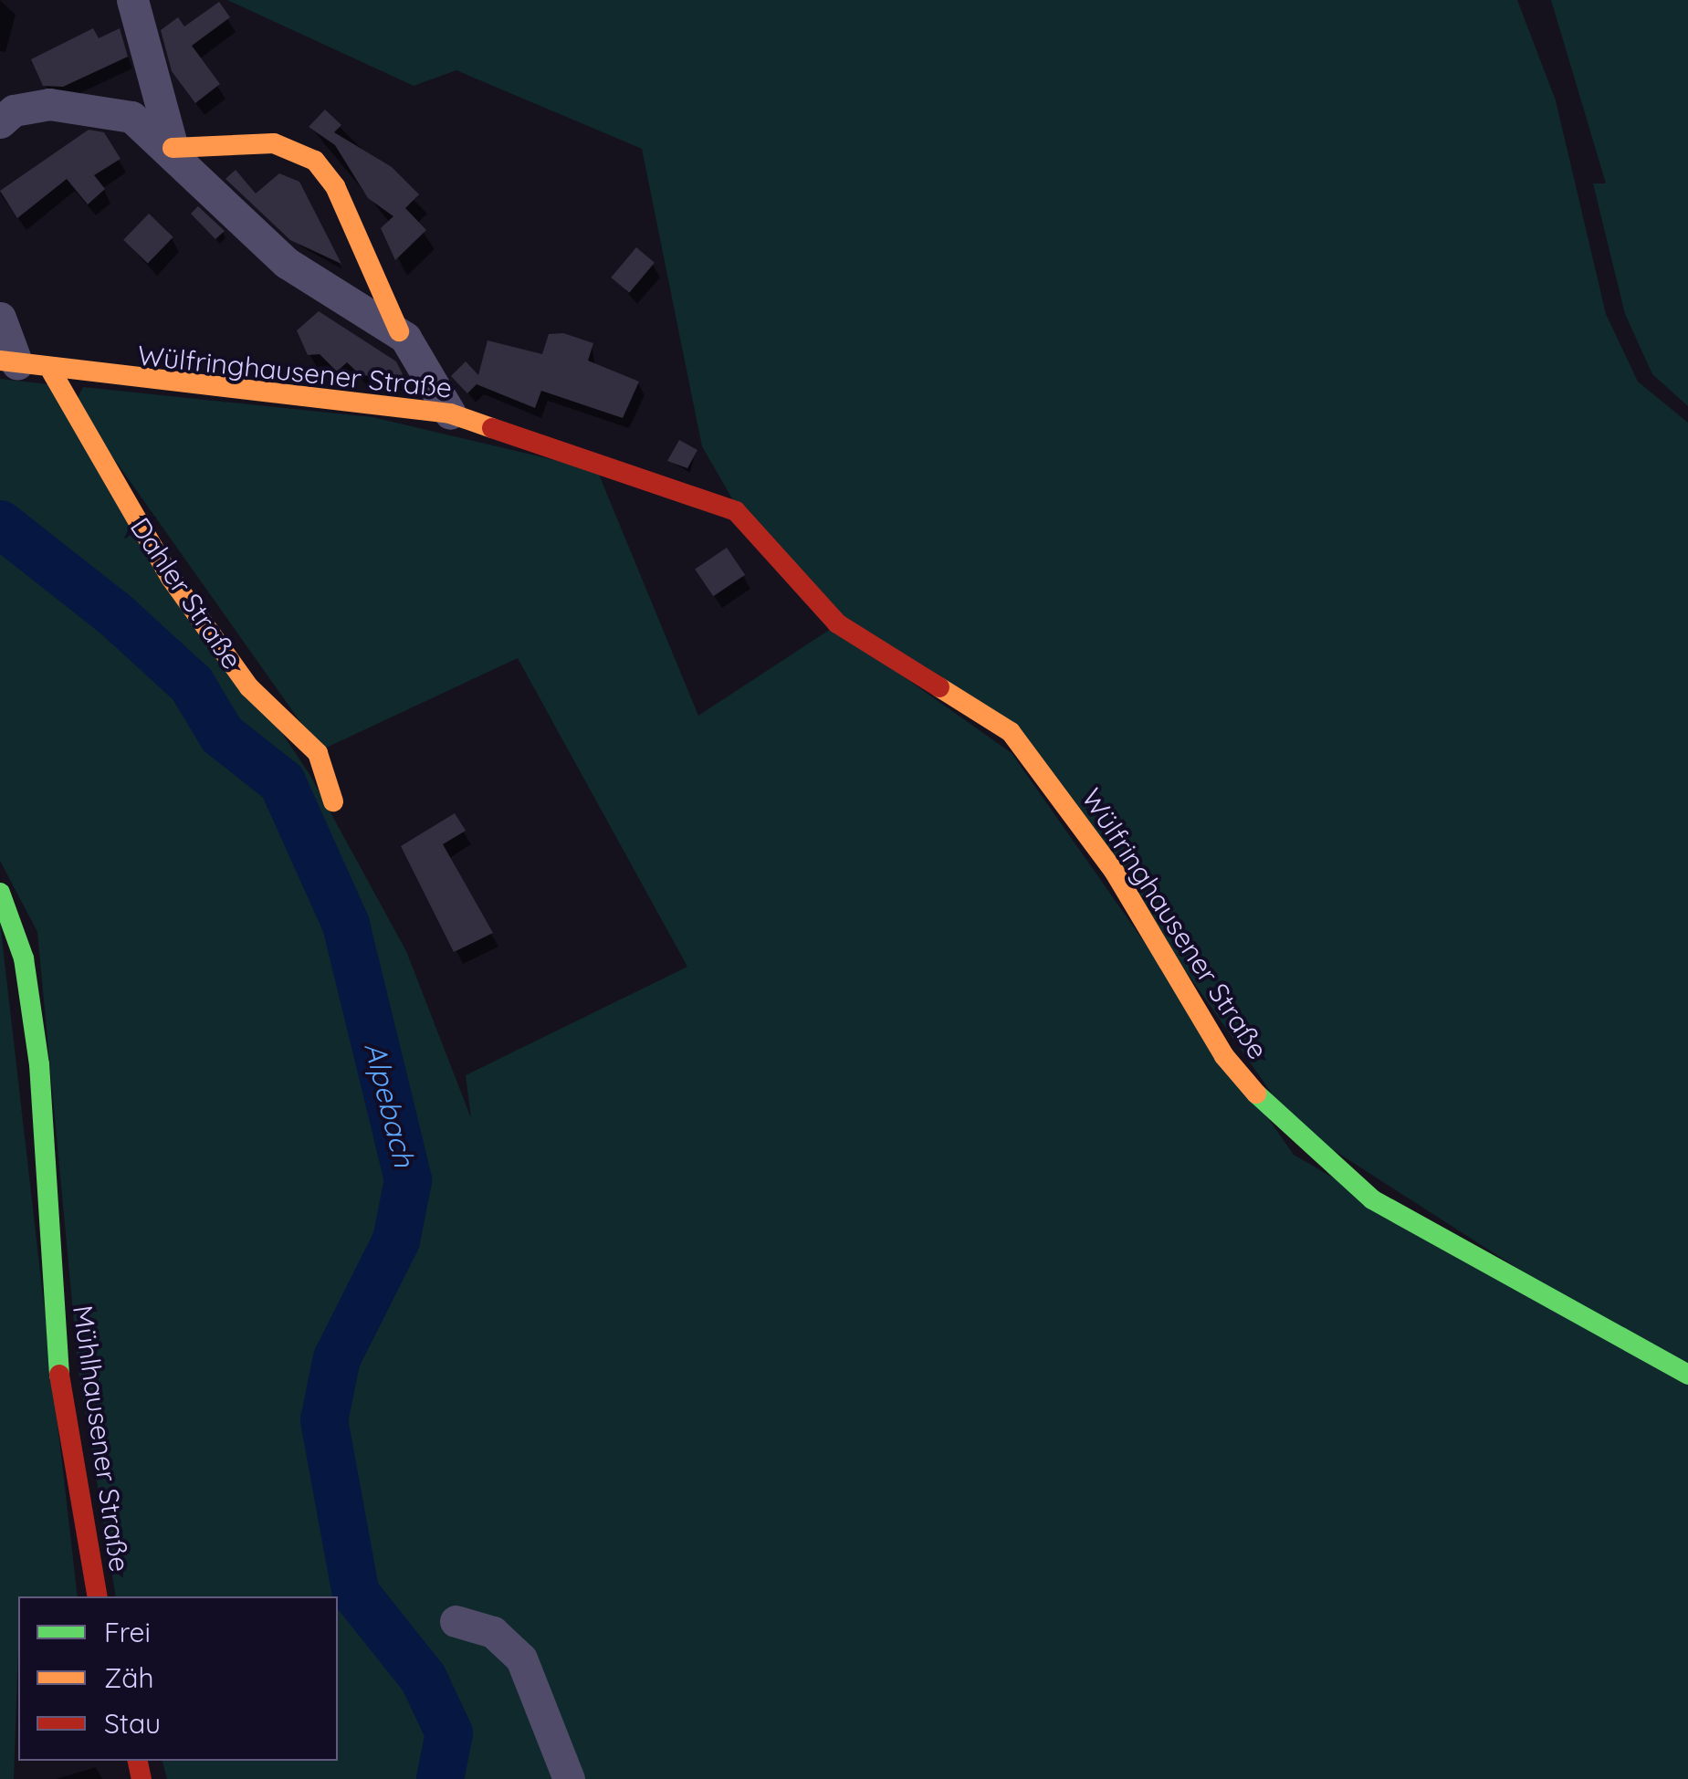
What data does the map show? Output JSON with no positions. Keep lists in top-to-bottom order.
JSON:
{
  "streets": {
    "street": ["Wülfringhausener Straße", "Dahler Straße", "Mühlhausener Straße"]
  },
  "crossings": [
    ["Wülfringhausener Straße", "Dahler Straße"]
  ],
  "water": ["Alpebach"],
  "legend": ["Frei", "Zäh", "Stau"]
}
